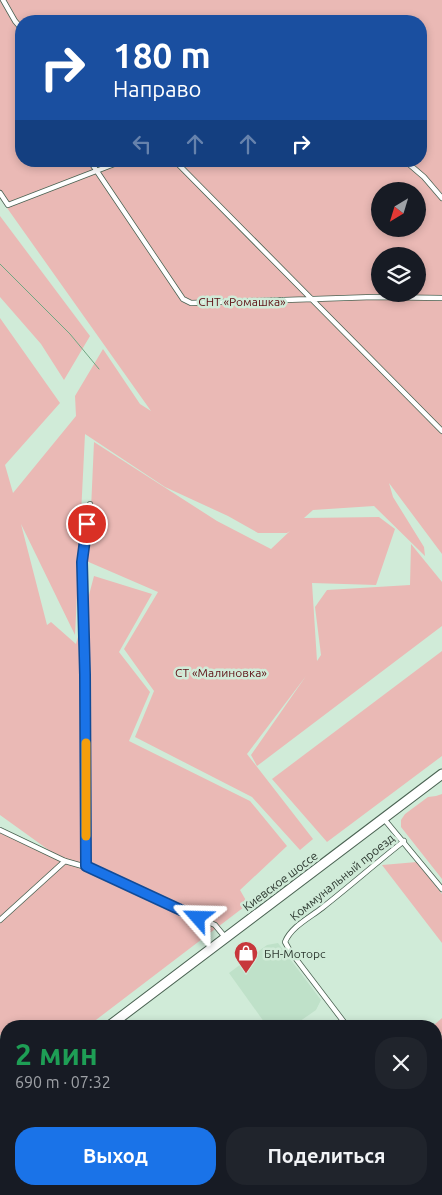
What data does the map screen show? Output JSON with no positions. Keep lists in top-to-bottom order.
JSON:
{
  "streets": {
    "highway": ["Киевское шоссе"],
    "street": ["Коммунальный проезд"]
  },
  "crossings": [
    ["Коммунальный проезд", "Киевское шоссе"]
  ],
  "parks": ["СНТ «Ромашка»", "СТ «Малиновка»"],
  "places": {
    "shop": ["БН-Моторс"]
  },
  "north": "bottom left",
  "page": {
    "turn": ["180 m", "Направо"],
    "heading": ["2 мин", "690 m · 07:32"],
    "buttons": ["Выход", "Поделиться"]
  }
}
